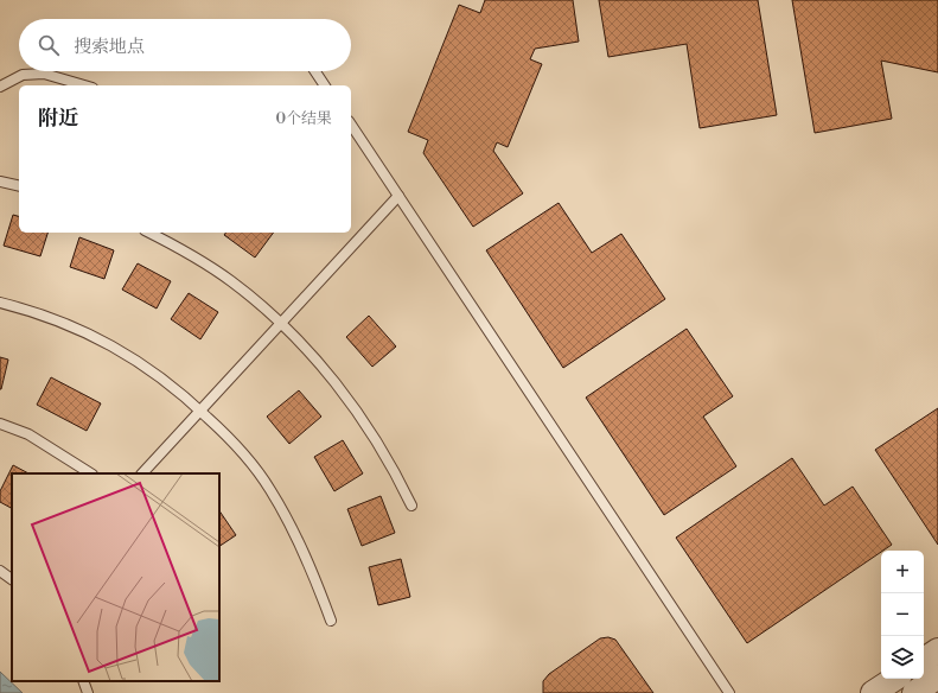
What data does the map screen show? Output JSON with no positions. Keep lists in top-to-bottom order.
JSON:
{
  "page": {
    "search": "搜索地点",
    "heading": ["附近", "0个结果"],
    "map_buttons": ["+", "−"]
  }
}
